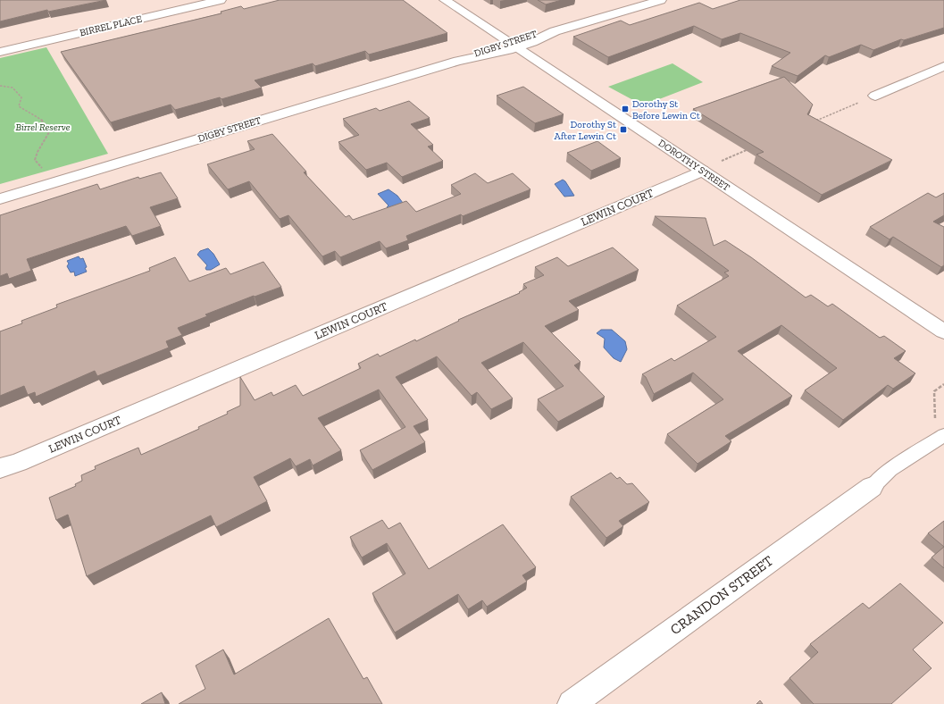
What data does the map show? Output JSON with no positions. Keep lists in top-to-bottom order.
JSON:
{
  "streets": {
    "street": [
      "BIRREL PLACE",
      "DIGBY STREET",
      "DOROTHY STREET",
      "LEWIN COURT",
      "CRANDON STREET"
    ]
  },
  "crossings": [
    ["DIGBY STREET", "DOROTHY STREET"],
    ["DOROTHY STREET", "LEWIN COURT"]
  ],
  "parks": ["Birrel Reserve"],
  "places": {
    "transit": ["Dorothy St Before Lewin Ct", "Dorothy St After Lewin Ct"]
  }
}
